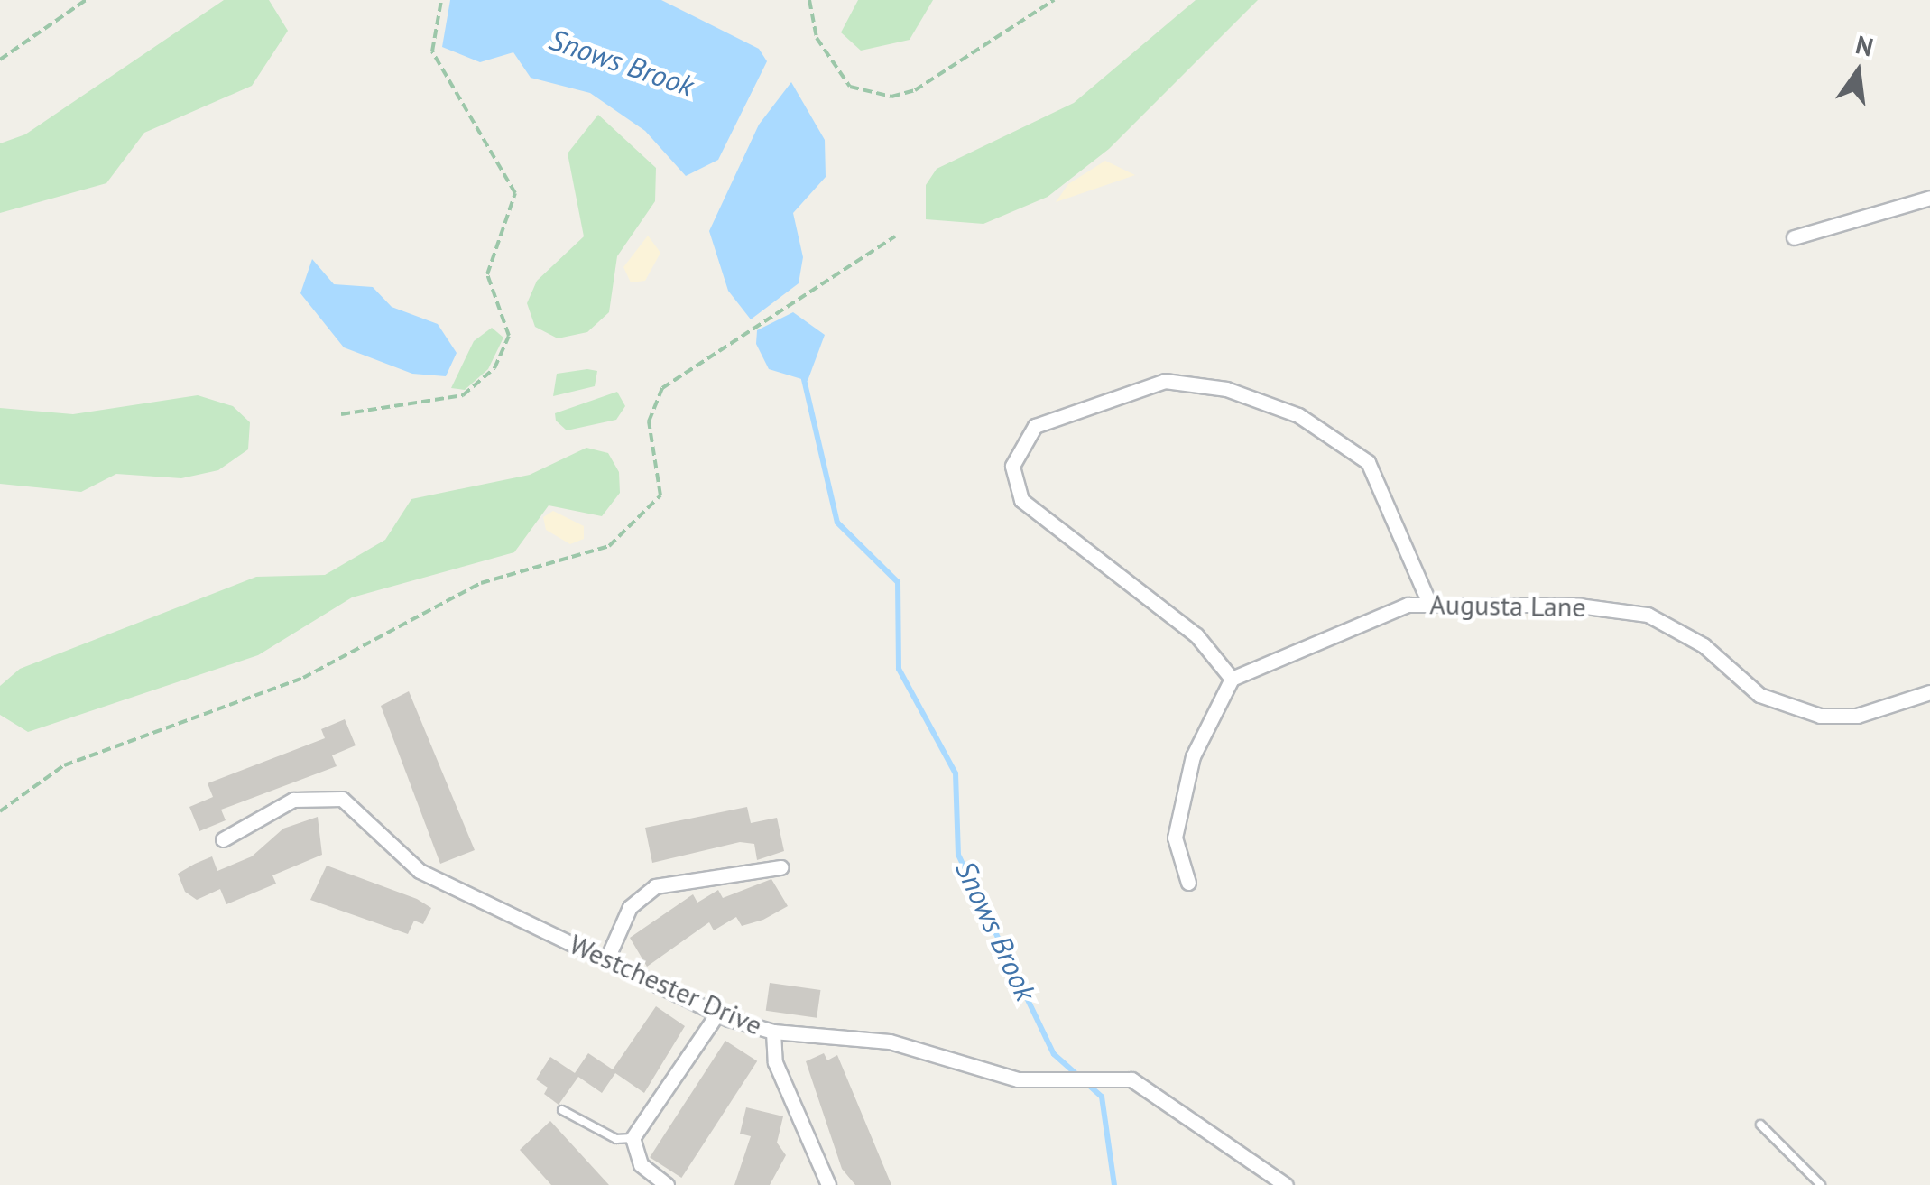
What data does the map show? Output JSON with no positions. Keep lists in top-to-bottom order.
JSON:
{
  "streets": {
    "street": ["Augusta Lane", "Westchester Drive"]
  },
  "water": ["Snows Brook"],
  "north": "top"
}
